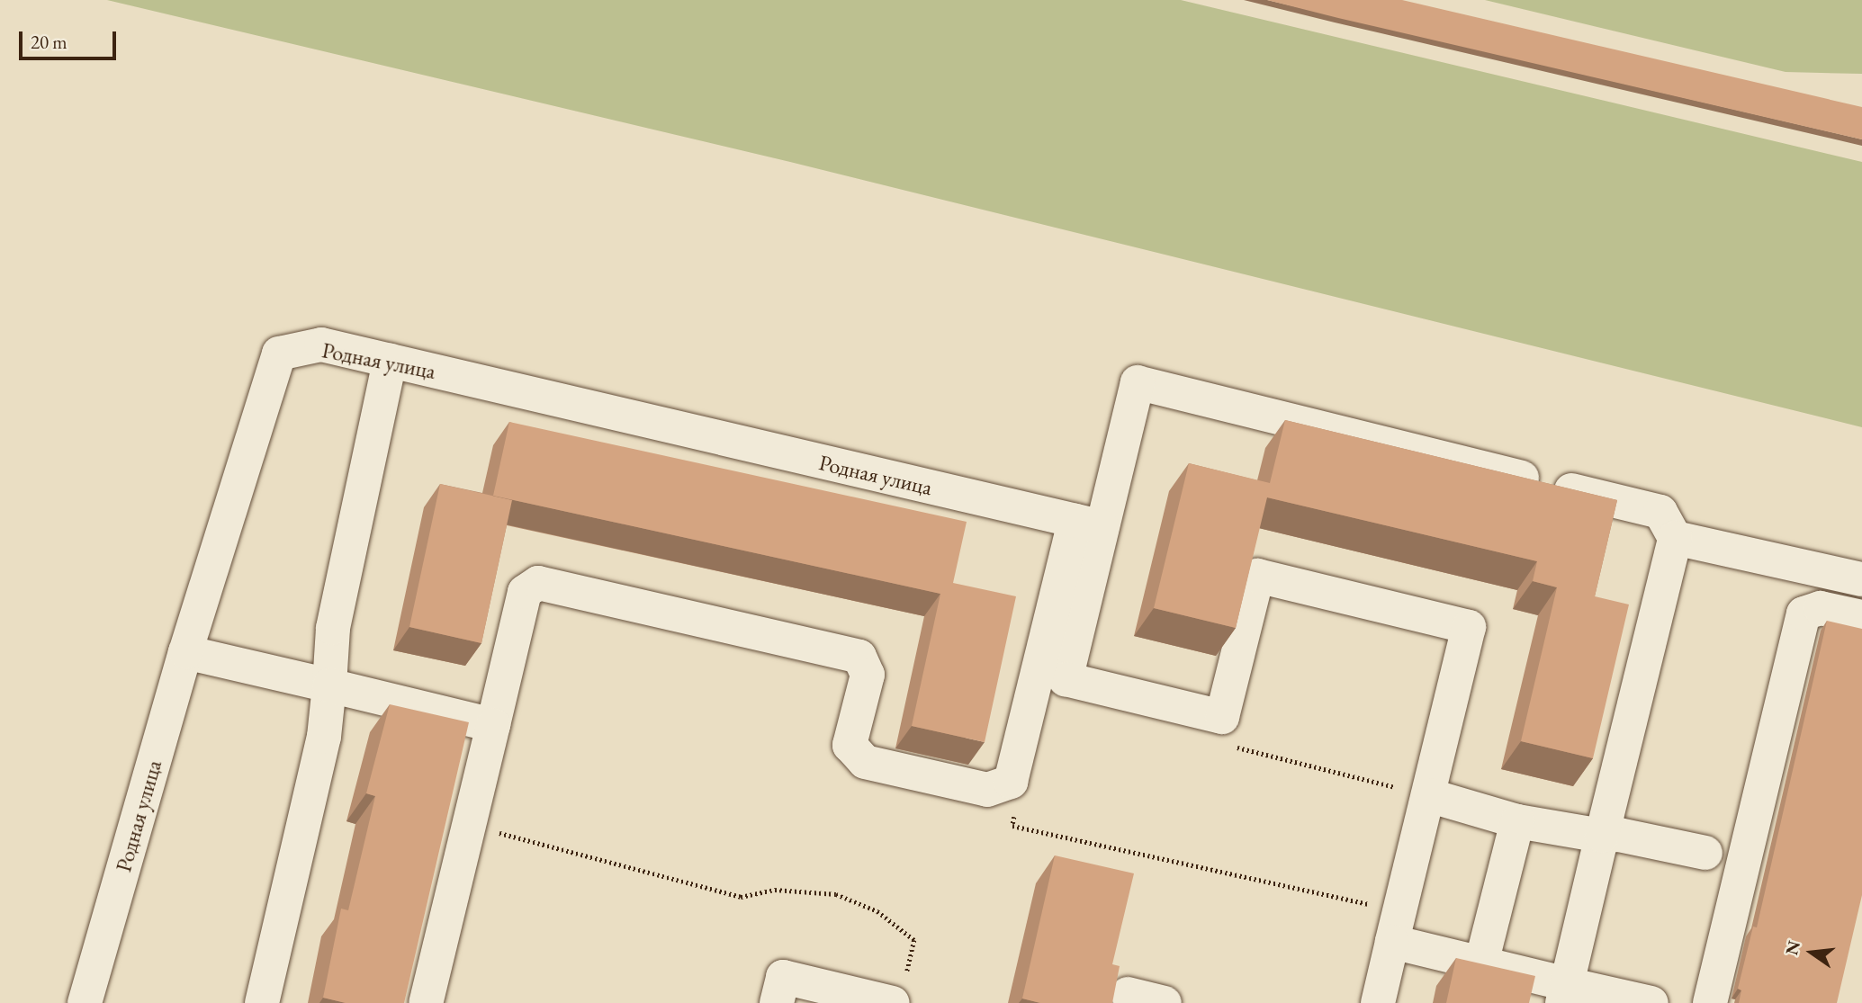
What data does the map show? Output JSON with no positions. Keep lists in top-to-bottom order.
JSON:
{
  "streets": {
    "street": ["Родная улица"]
  },
  "scale_bar": "20 m",
  "north": "left"
}
